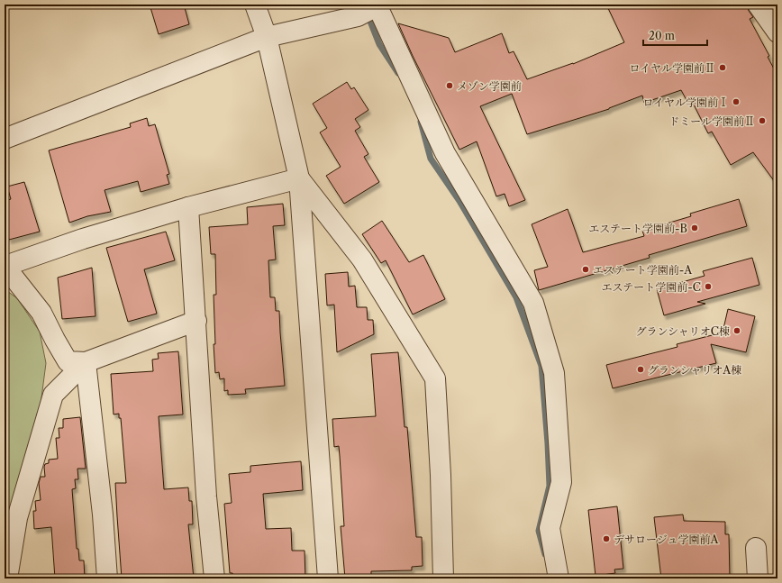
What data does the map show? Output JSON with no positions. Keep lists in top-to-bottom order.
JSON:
{
  "places": [
    "ロイヤル学園前Ⅱ",
    "メゾン学園前",
    "ロイヤル学園前Ⅰ",
    "ドミール学園前Ⅱ",
    "エステート学園前-B",
    "エステート学園前-A",
    "エステート学園前-C",
    "グランシャリオC棟",
    "グランシャリオA棟",
    "デサロージュ学園前A"
  ],
  "scale_bar": "20 m"
}
